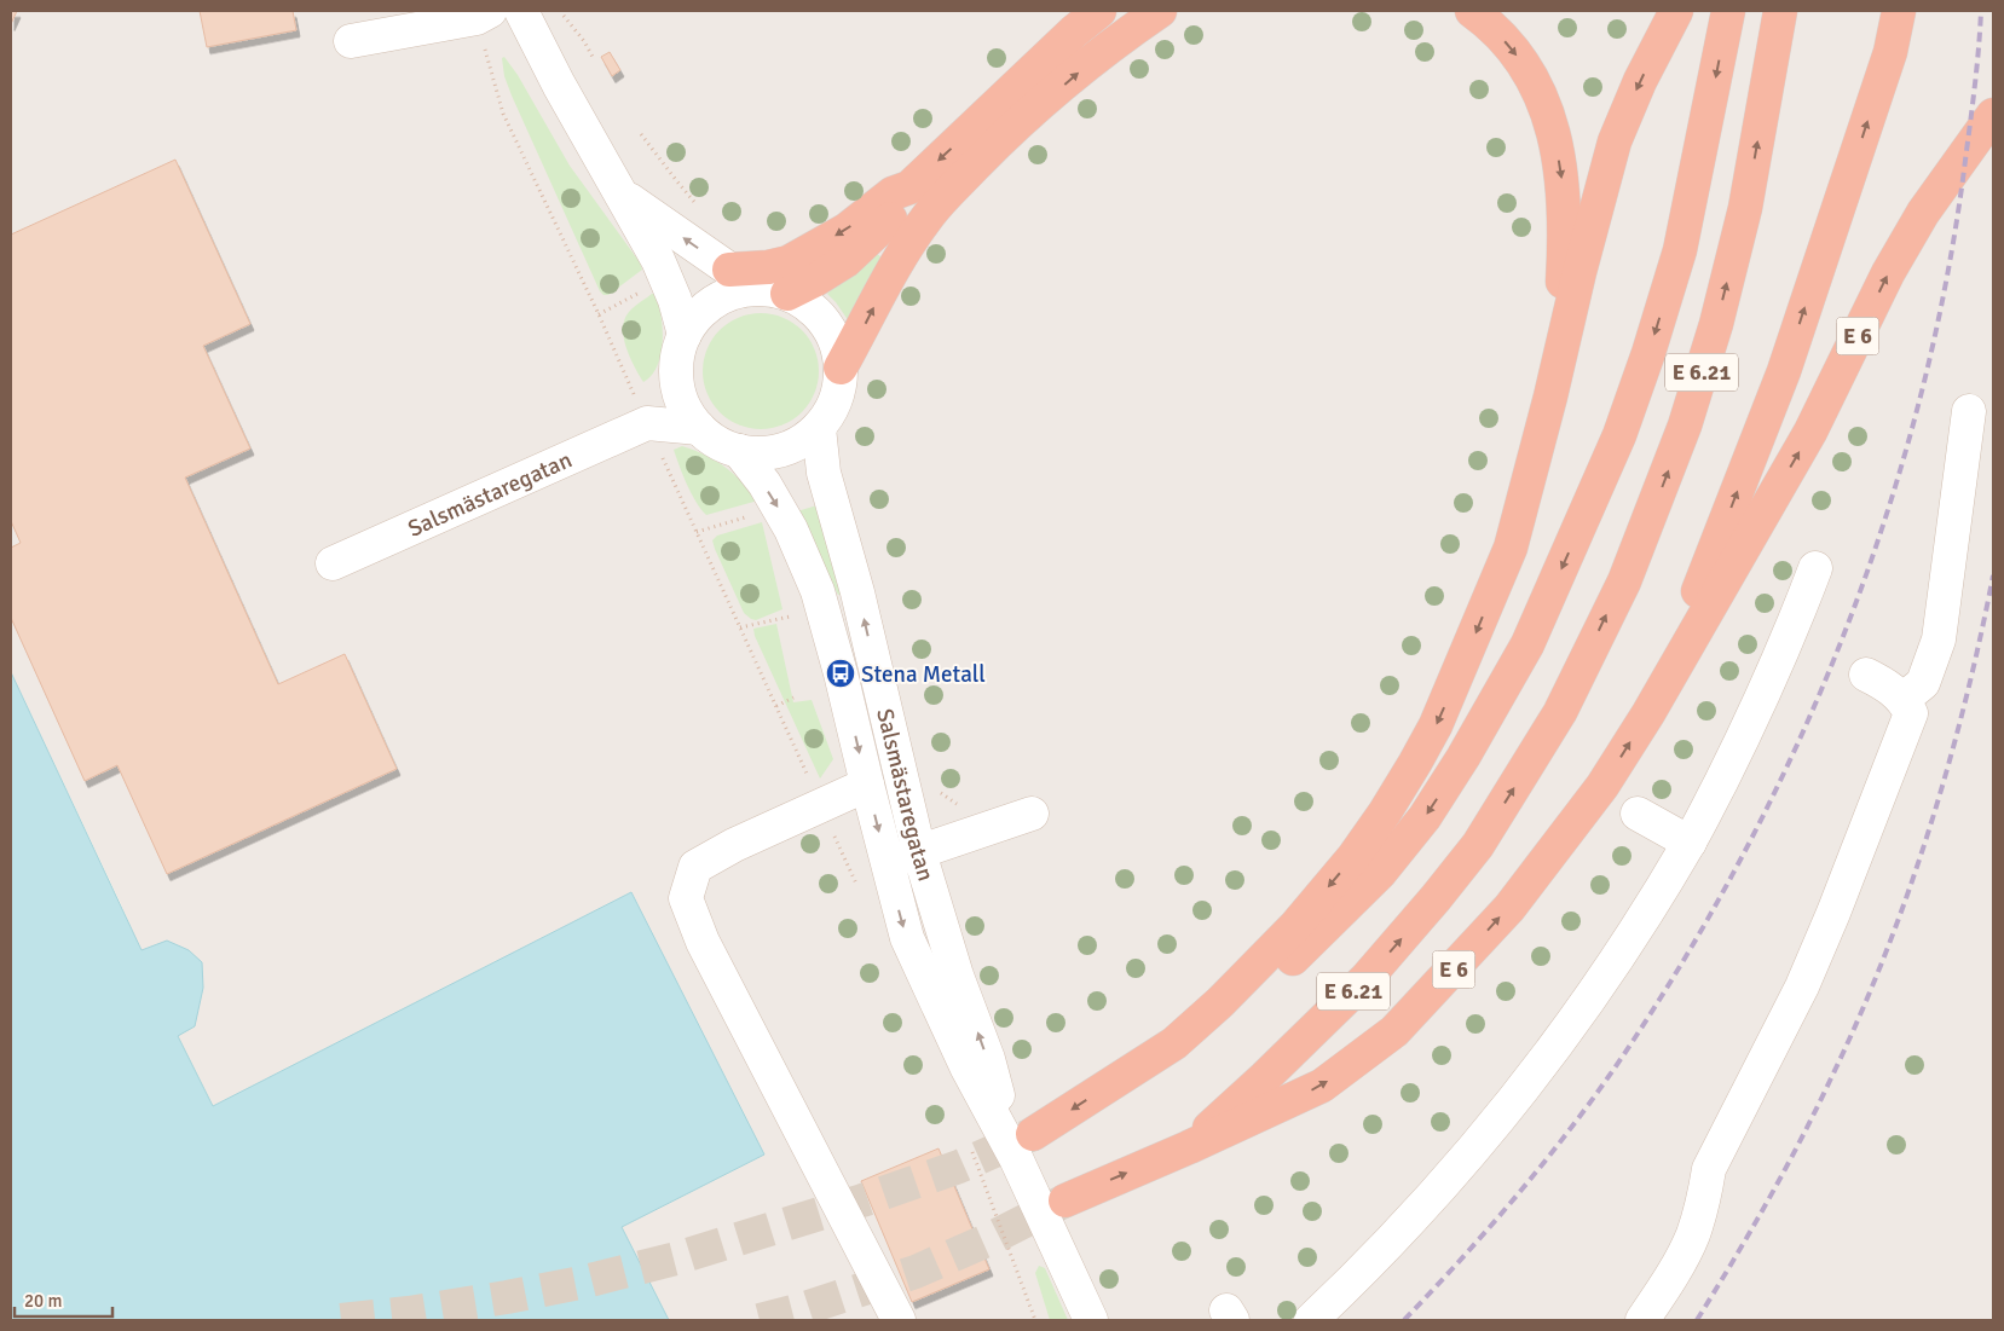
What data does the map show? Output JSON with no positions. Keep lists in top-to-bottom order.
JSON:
{
  "streets": {
    "highway": ["E 6", "E 6.21"],
    "street": ["Salsmästaregatan"]
  },
  "crossings": [
    ["E 6", "E 6.21"],
    ["E 6.21", "Salsmästaregatan"]
  ],
  "places": {
    "bus stop": ["Stena Metall"]
  },
  "scale_bar": "20 m"
}
